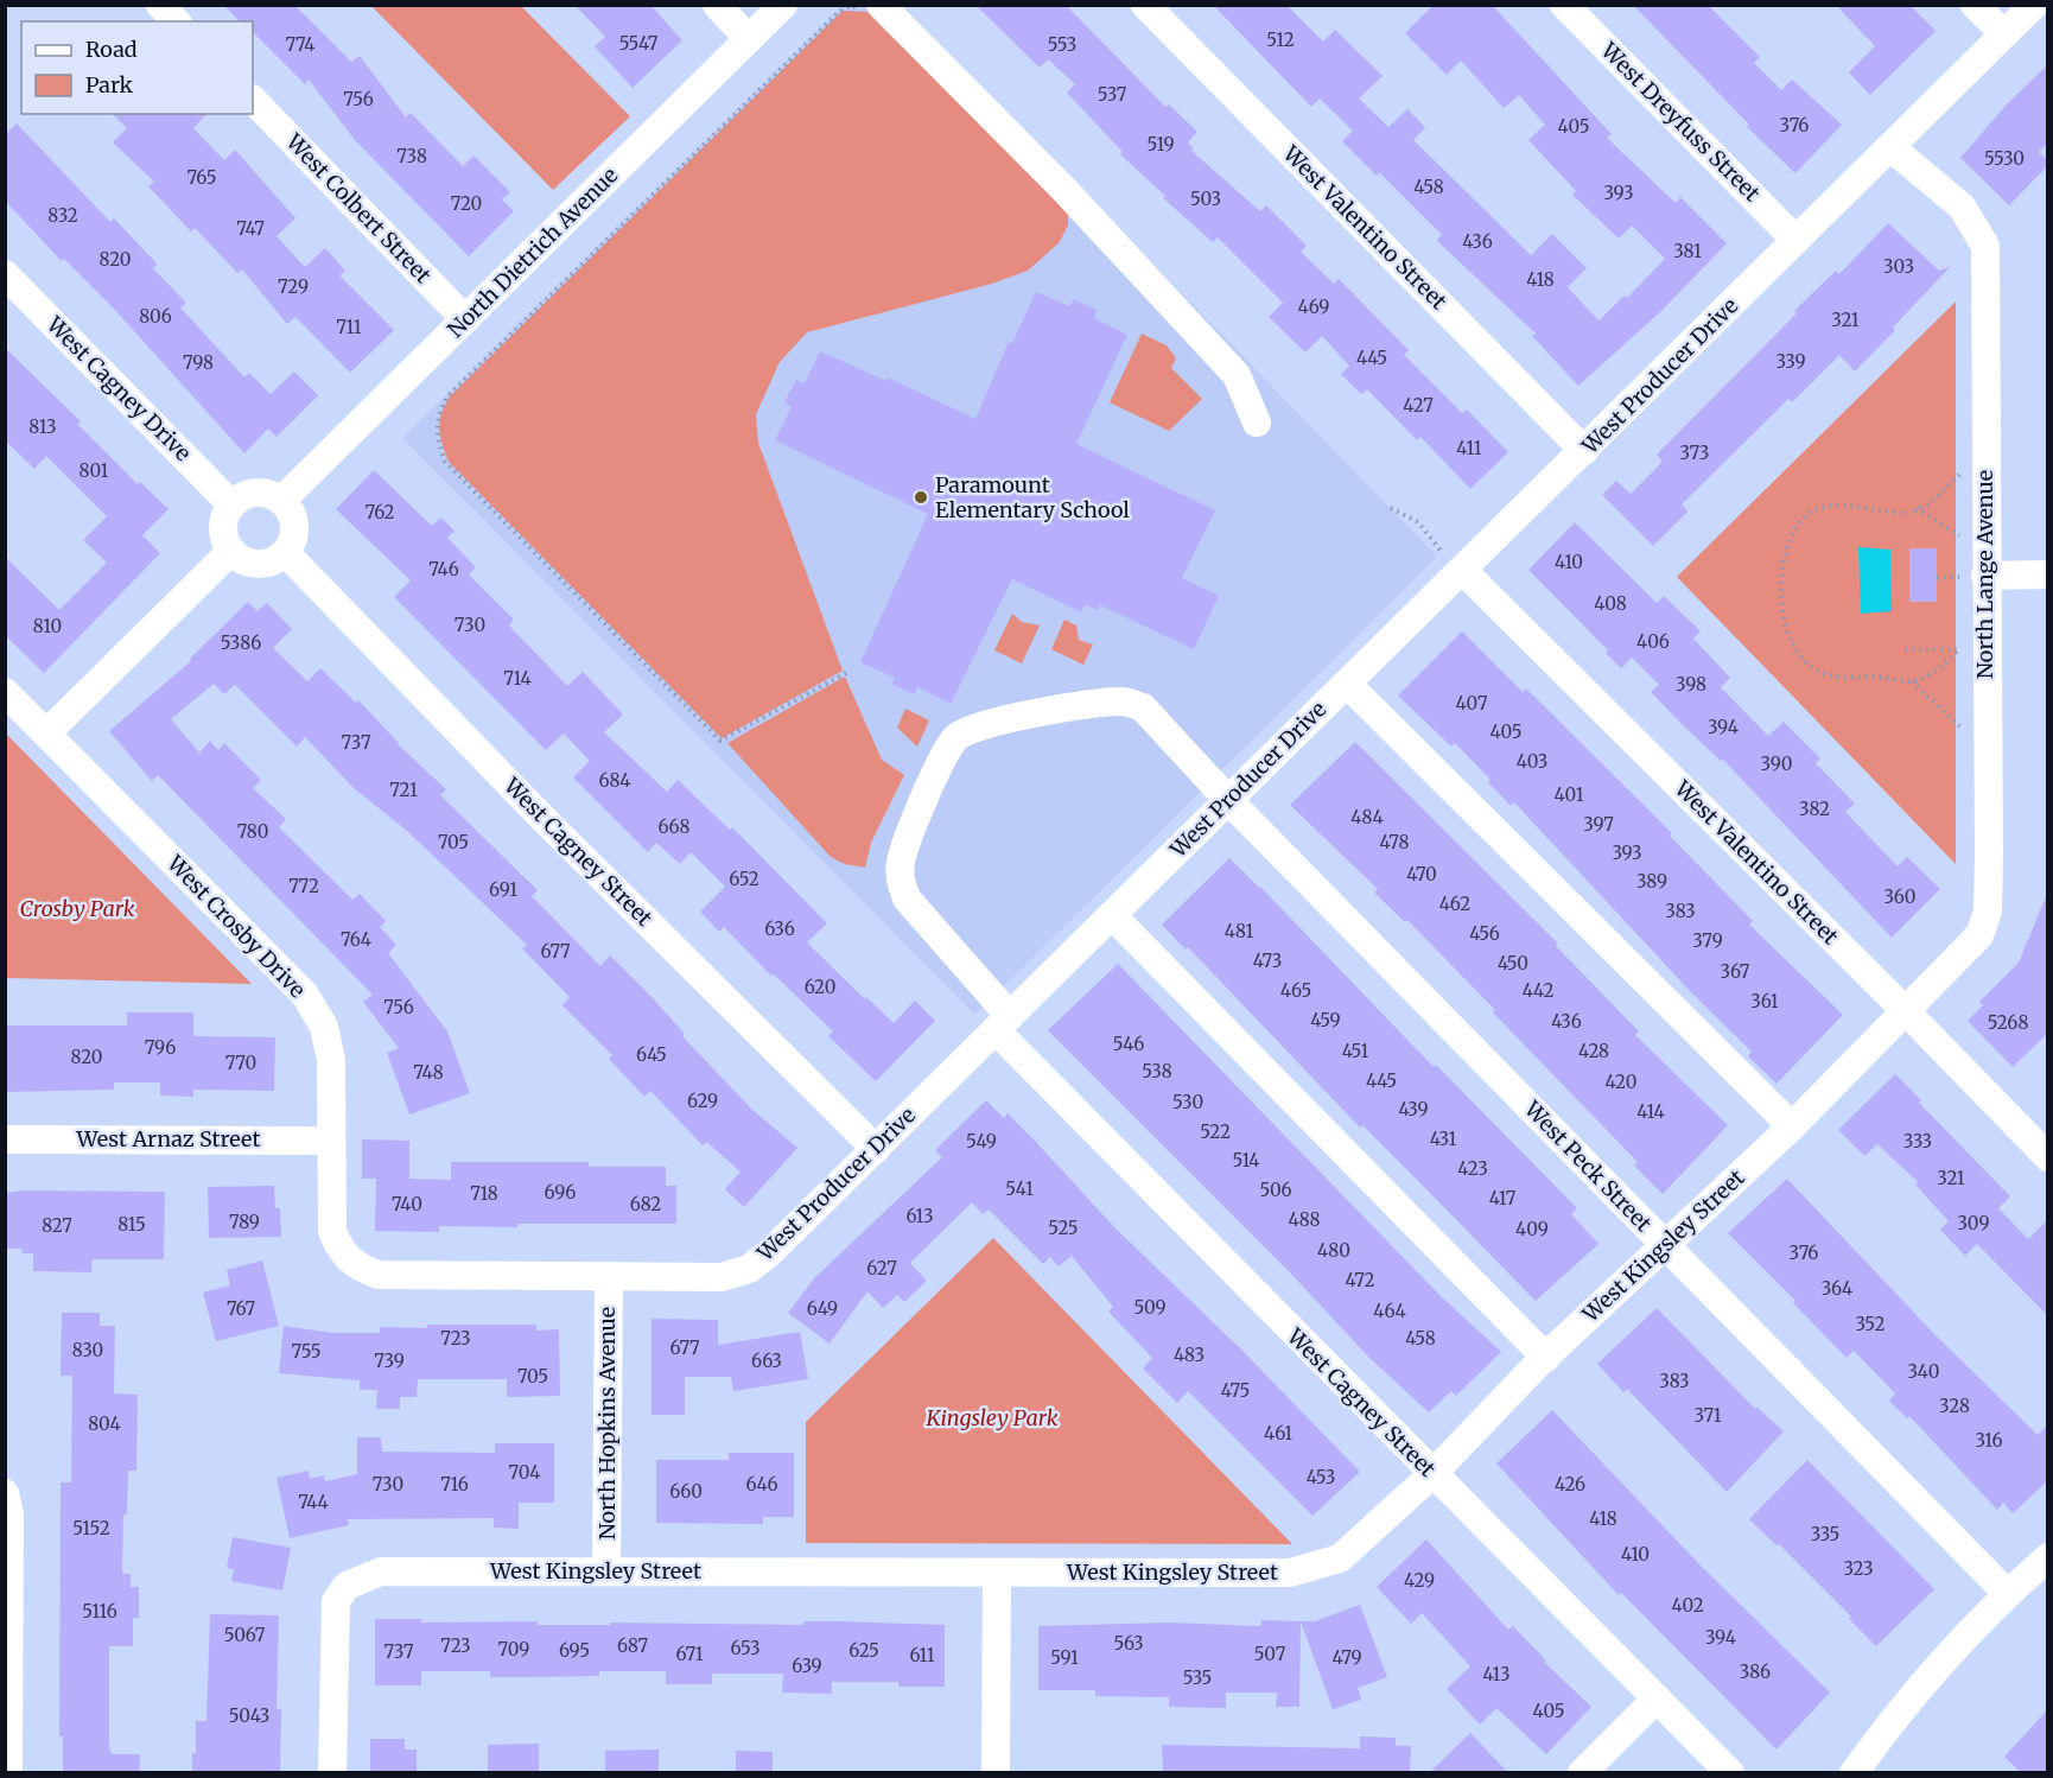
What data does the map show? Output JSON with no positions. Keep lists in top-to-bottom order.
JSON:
{
  "streets": {
    "street": [
      "West Dreyfuss Street",
      "West Colbert Street",
      "West Valentino Street",
      "North Dietrich Avenue",
      "West Producer Drive",
      "West Cagney Drive",
      "North Lange Avenue",
      "West Cagney Street",
      "West Crosby Drive",
      "West Arnaz Street",
      "West Peck Street",
      "West Kingsley Street",
      "North Hopkins Avenue"
    ]
  },
  "crossings": [
    ["West Dreyfuss Street", "West Producer Drive"],
    ["West Colbert Street", "North Dietrich Avenue"],
    ["West Valentino Street", "West Producer Drive"],
    ["West Valentino Street", "North Lange Avenue"],
    ["West Valentino Street", "West Kingsley Street"],
    ["North Dietrich Avenue", "West Cagney Drive"],
    ["North Dietrich Avenue", "West Cagney Street"],
    ["West Producer Drive", "North Lange Avenue"],
    ["West Producer Drive", "West Cagney Street"],
    ["West Producer Drive", "West Crosby Drive"],
    ["West Producer Drive", "West Peck Street"],
    ["West Producer Drive", "North Hopkins Avenue"],
    ["West Cagney Drive", "West Cagney Street"],
    ["North Lange Avenue", "West Kingsley Street"],
    ["West Cagney Street", "West Peck Street"],
    ["West Cagney Street", "West Kingsley Street"],
    ["West Crosby Drive", "West Arnaz Street"],
    ["West Peck Street", "West Kingsley Street"],
    ["West Kingsley Street", "North Hopkins Avenue"]
  ],
  "parks": ["Crosby Park", "Kingsley Park"],
  "places": ["Paramount Elementary School"],
  "house_numbers": [
    "512",
    "5547",
    "774",
    "553",
    "537",
    "756",
    "376",
    "405",
    "519",
    "738",
    "5530",
    "765",
    "458",
    "393",
    "503",
    "720",
    "832",
    "747",
    "436",
    "381",
    "820",
    "303",
    "418",
    "729",
    "469",
    "806",
    "321",
    "711",
    "445",
    "339",
    "798",
    "427",
    "813",
    "411",
    "373",
    "801",
    "762",
    "410",
    "746",
    "408",
    "730",
    "810",
    "406",
    "5386",
    "714",
    "398",
    "407",
    "394",
    "405",
    "737",
    "403",
    "390",
    "684",
    "721",
    "401",
    "382",
    "484",
    "397",
    "668",
    "780",
    "705",
    "478",
    "393",
    "470",
    "652",
    "389",
    "772",
    "691",
    "360",
    "462",
    "383",
    "636",
    "481",
    "456",
    "764",
    "379",
    "677",
    "473",
    "450",
    "367",
    "620",
    "465",
    "442",
    "361",
    "756",
    "459",
    "436",
    "5268",
    "546",
    "796",
    "451",
    "428",
    "645",
    "820",
    "770",
    "538",
    "748",
    "445",
    "420",
    "629",
    "530",
    "439",
    "414",
    "522",
    "431",
    "549",
    "333",
    "514",
    "423",
    "321",
    "541",
    "506",
    "696",
    "718",
    "417",
    "740",
    "682",
    "613",
    "488",
    "789",
    "309",
    "815",
    "827",
    "525",
    "409",
    "480",
    "376",
    "627",
    "472",
    "364",
    "509",
    "767",
    "649",
    "464",
    "352",
    "723",
    "458",
    "677",
    "830",
    "755",
    "483",
    "739",
    "663",
    "340",
    "705",
    "383",
    "475",
    "328",
    "371",
    "804",
    "461",
    "316",
    "704",
    "453",
    "730",
    "716",
    "646",
    "426",
    "660",
    "744",
    "418",
    "5152",
    "335",
    "410",
    "323",
    "429",
    "402",
    "5116",
    "5067",
    "394",
    "563",
    "723",
    "687",
    "653",
    "709",
    "695",
    "625",
    "737",
    "671",
    "507",
    "611",
    "591",
    "479",
    "639",
    "386",
    "413",
    "535",
    "405",
    "5043"
  ],
  "legend": ["Road", "Park"]
}
